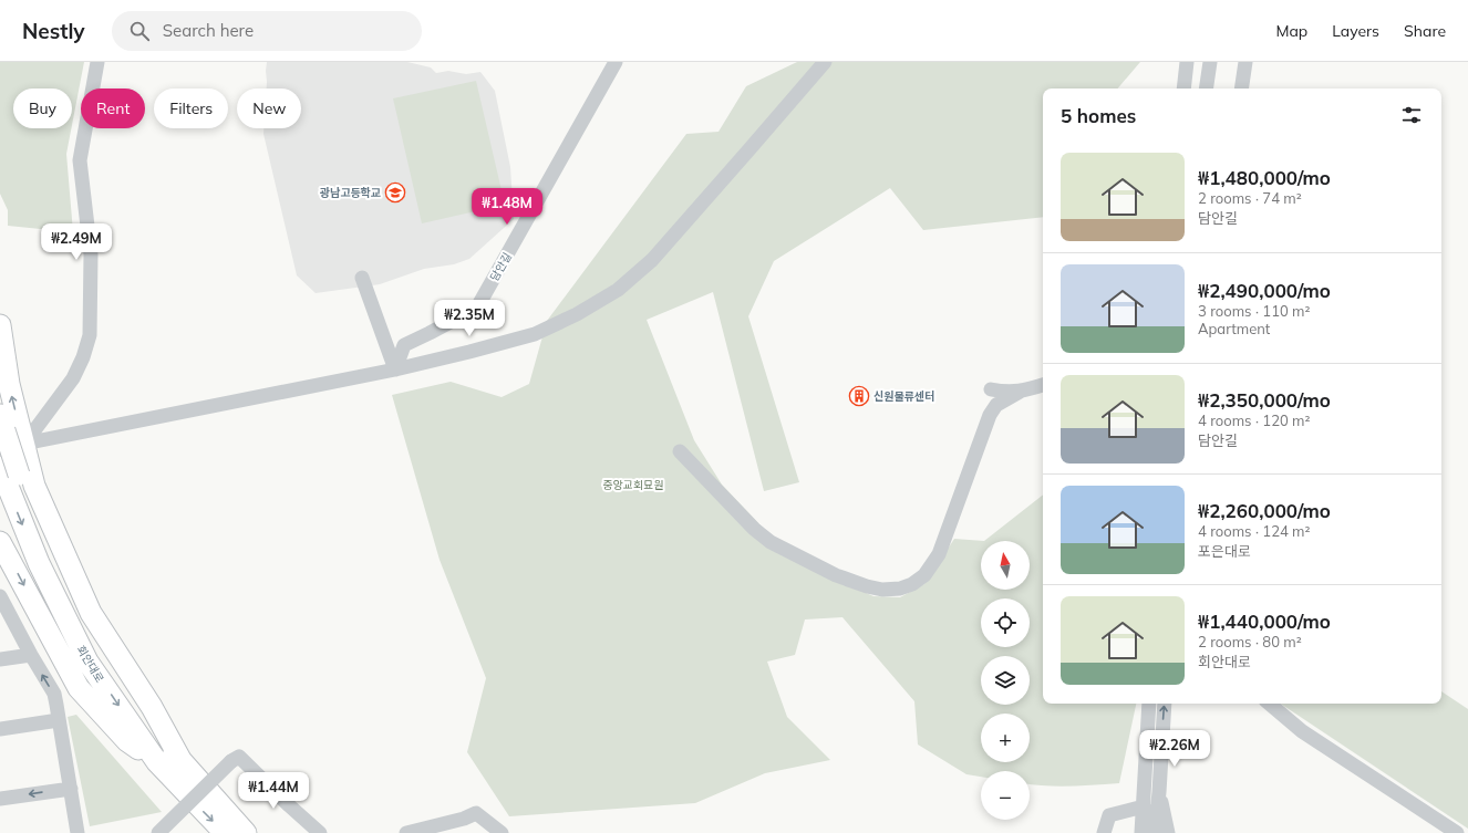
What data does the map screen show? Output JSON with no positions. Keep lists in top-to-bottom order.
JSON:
{
  "streets": {
    "highway": ["회안대로"],
    "street": ["담안길"]
  },
  "parks": ["중앙교회묘원"],
  "places": {
    "school or university": ["광남고등학교"],
    "building": ["신원물류센터"]
  },
  "north": "top",
  "page": {
    "header": "Nestly",
    "search": "Search here",
    "nav": ["Map", "Layers", "Share"],
    "chip": [
      "Buy",
      "Rent",
      "Filters",
      "New"
    ],
    "heading": "5 homes",
    "list": [
      {
        "name": "₩1,480,000/mo",
        "note": "2 rooms · 74 m² · 담안길"
      },
      {
        "name": "₩2,490,000/mo",
        "note": "3 rooms · 110 m² · Apartment"
      },
      {
        "name": "₩2,350,000/mo",
        "note": "4 rooms · 120 m² · 담안길"
      },
      {
        "name": "₩2,260,000/mo",
        "note": "4 rooms · 124 m² · 포은대로"
      },
      {
        "name": "₩1,440,000/mo",
        "note": "2 rooms · 80 m² · 회안대로"
      }
    ],
    "price": [
      "₩1.48M",
      "₩2.49M",
      "₩2.35M",
      "₩2.26M",
      "₩1.44M"
    ],
    "map_buttons": ["+", "−"]
  }
}
